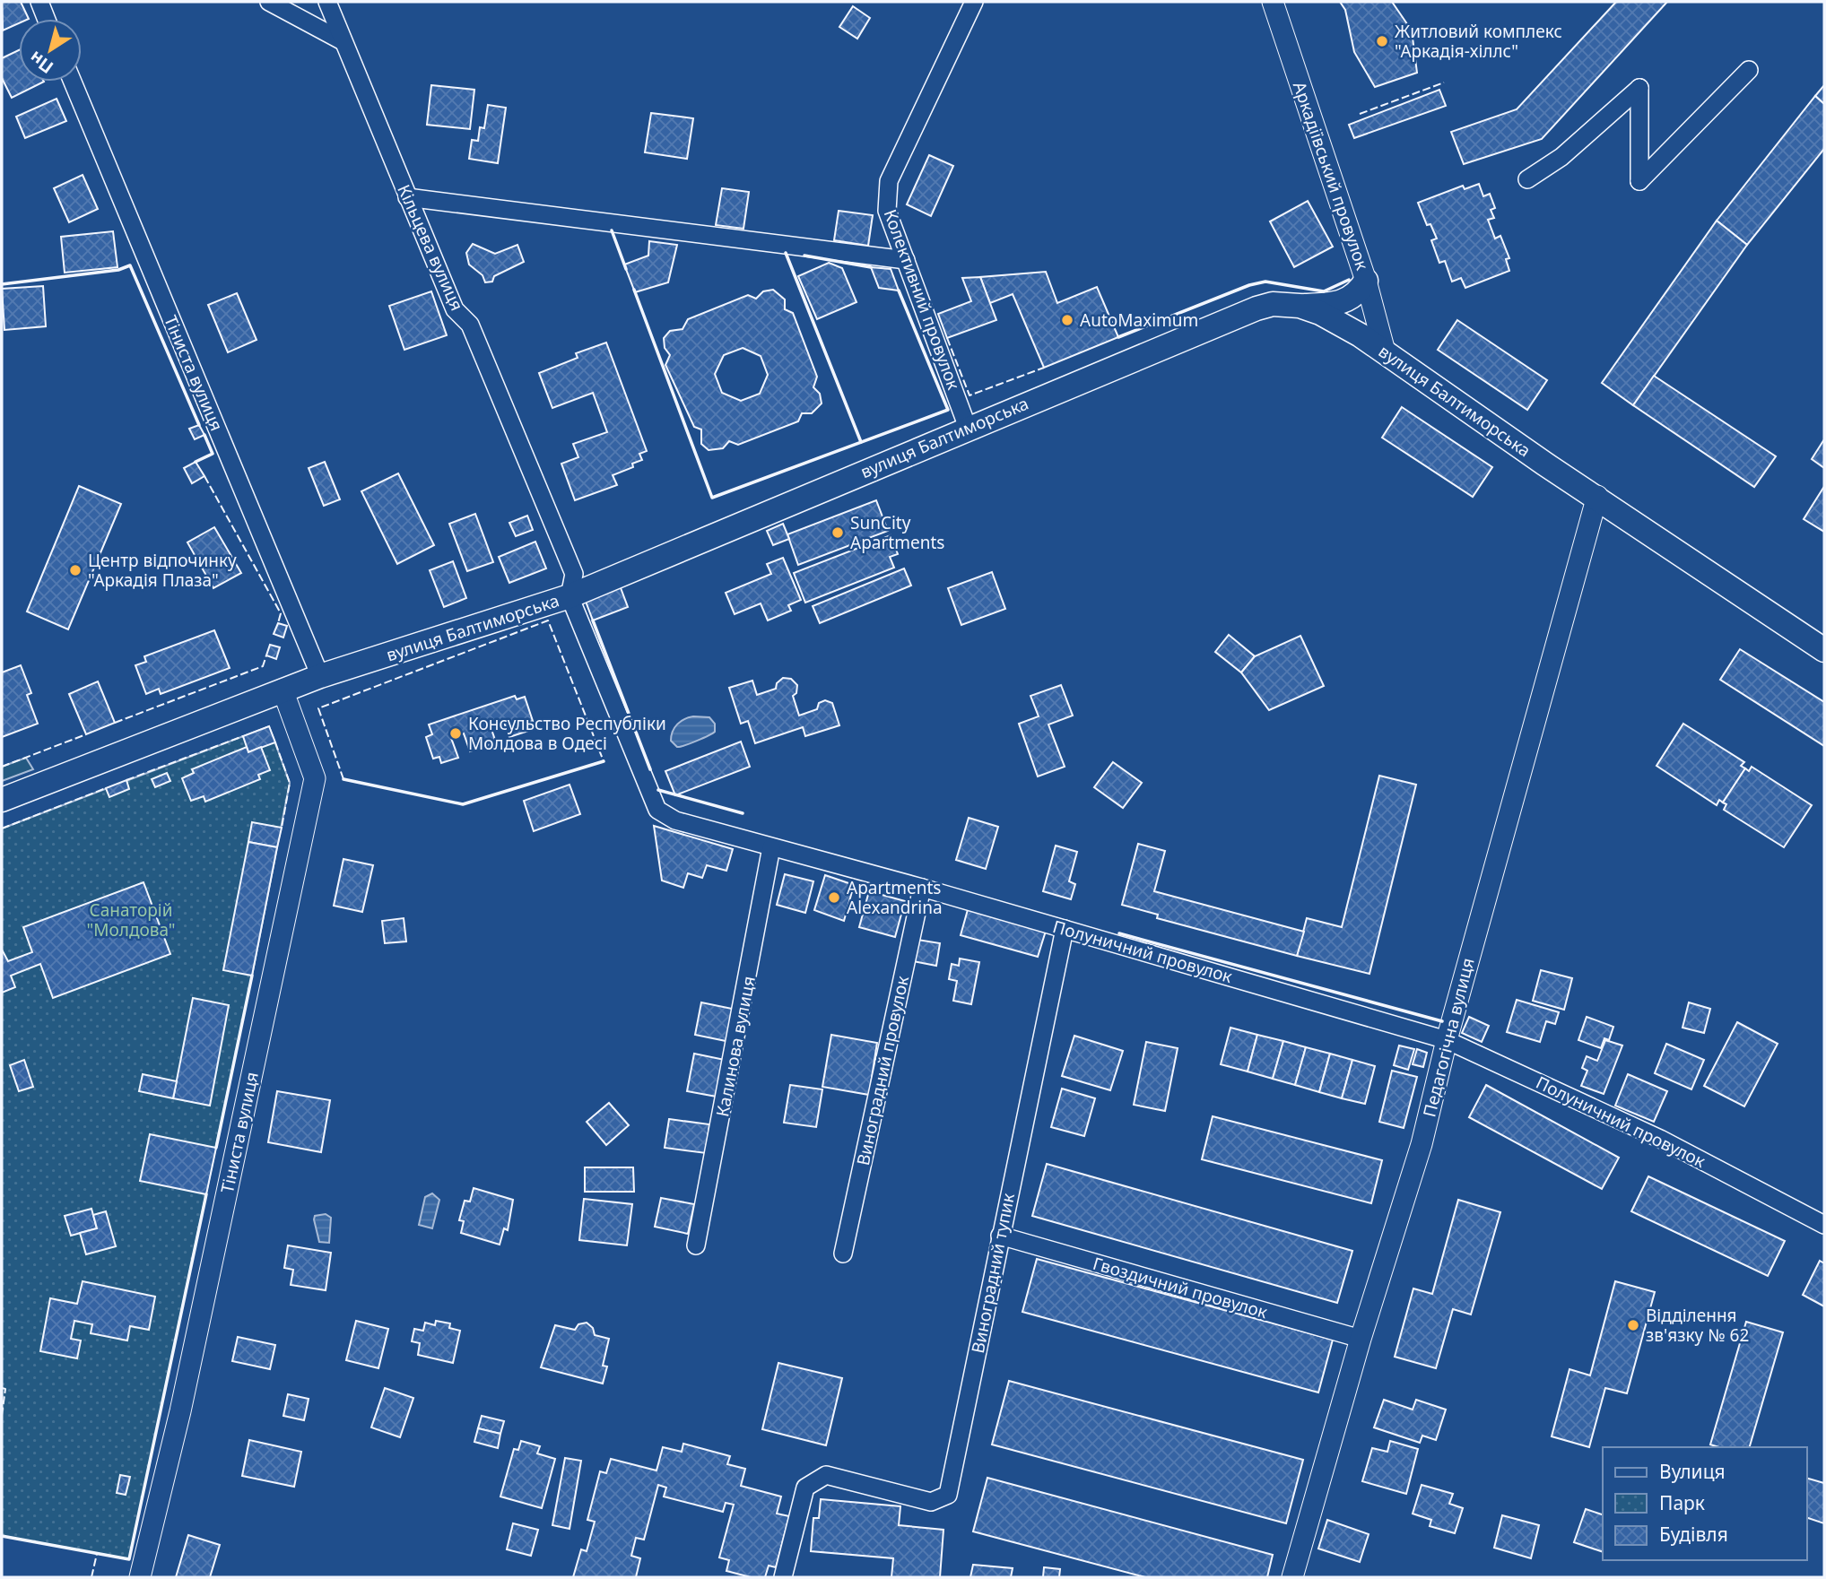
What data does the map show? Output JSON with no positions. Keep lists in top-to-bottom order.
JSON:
{
  "streets": {
    "main road": ["вулиця Балтиморська"],
    "street": [
      "Аркадіївський провулок",
      "Кільцева вулиця",
      "Колективний провулок",
      "Тіниста вулиця",
      "Полуничний провулок",
      "Педагогічна вулиця",
      "Калинова вулиця",
      "Виноградний провулок",
      "Виноградний тупик",
      "Гвоздичний провулок"
    ]
  },
  "crossings": [
    ["Аркадіївський провулок", "вулиця Балтиморська"],
    ["Кільцева вулиця", "вулиця Балтиморська"],
    ["Кільцева вулиця", "Полуничний провулок"],
    ["Колективний провулок", "вулиця Балтиморська"],
    ["Тіниста вулиця", "вулиця Балтиморська"],
    ["вулиця Балтиморська", "Полуничний провулок"],
    ["вулиця Балтиморська", "Педагогічна вулиця"],
    ["Полуничний провулок", "Педагогічна вулиця"],
    ["Полуничний провулок", "Калинова вулиця"],
    ["Полуничний провулок", "Виноградний провулок"],
    ["Полуничний провулок", "Виноградний тупик"],
    ["Педагогічна вулиця", "Гвоздичний провулок"],
    ["Виноградний тупик", "Гвоздичний провулок"]
  ],
  "parks": ["Санаторій \"Молдова\""],
  "places": [
    "Житловий комплекс \"Аркадія-хіллс\"",
    "AutoMaximum",
    "SunCity Apartments",
    "Центр відпочинку \"Аркадія Плаза\"",
    "Консульство Республіки Молдова в Одесі",
    "Apartments Alexandrina",
    "Відділення зв'язку № 62"
  ],
  "legend": ["Вулиця", "Парк", "Будівля"],
  "north": "bottom left"
}
